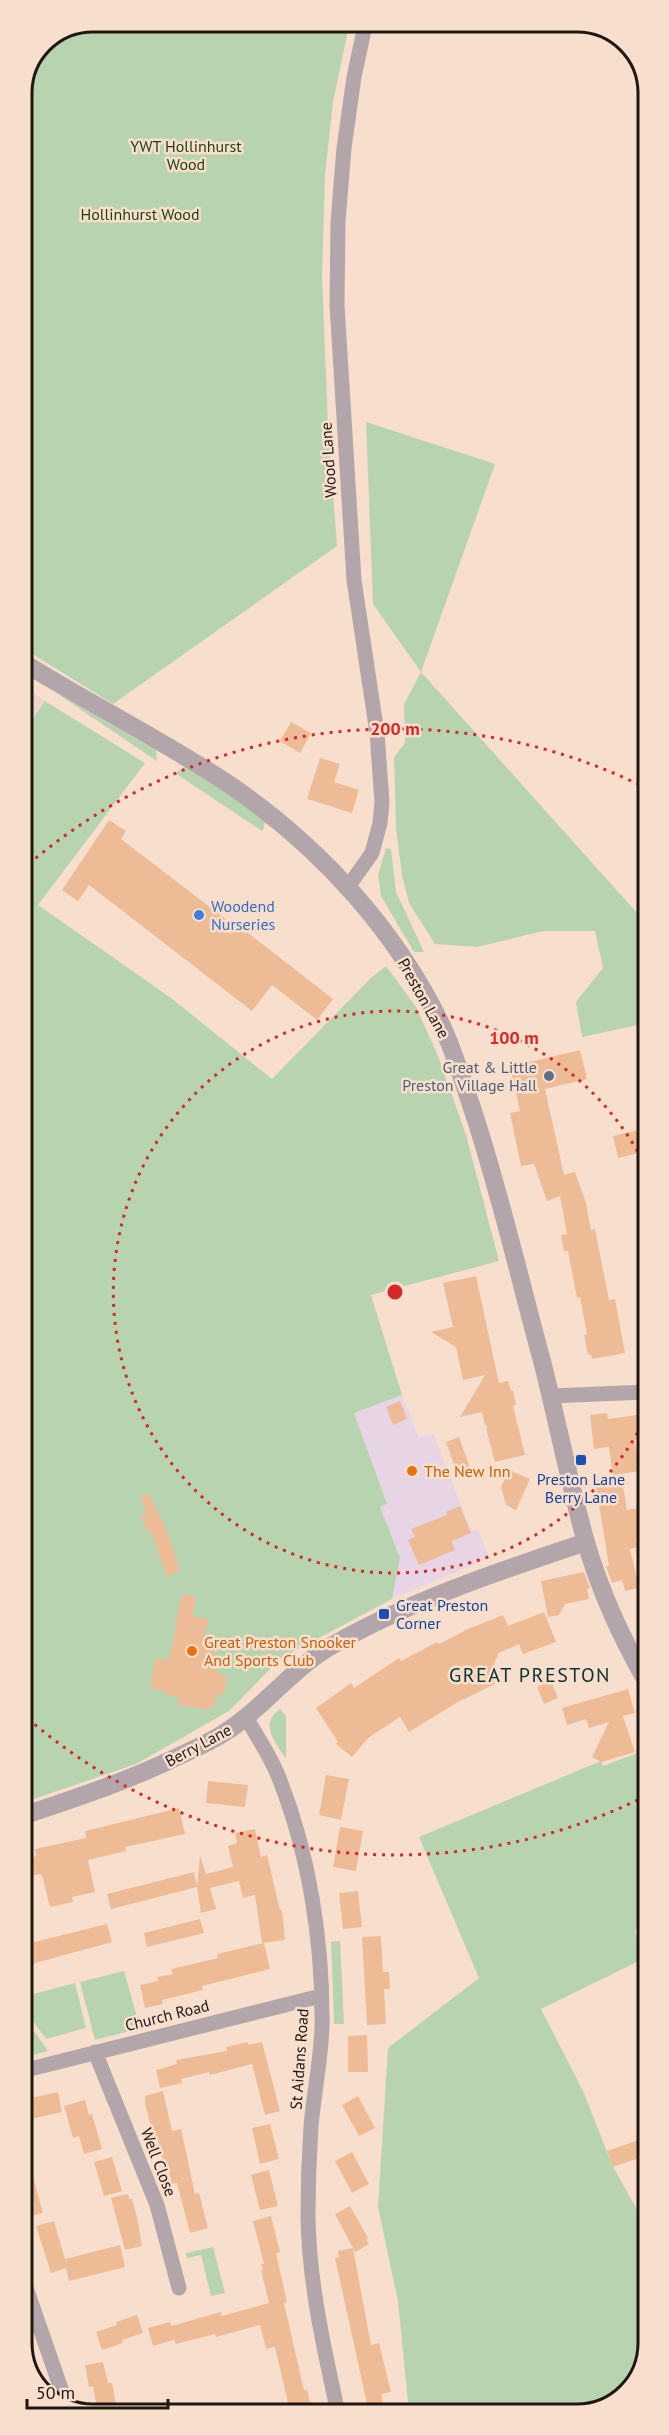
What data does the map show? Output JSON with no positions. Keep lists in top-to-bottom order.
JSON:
{
  "streets": {
    "street": [
      "Wood Lane",
      "Preston Lane",
      "Berry Lane",
      "Church Road",
      "St Aidans Road",
      "Well Close"
    ]
  },
  "crossings": [
    ["Wood Lane", "Preston Lane"],
    ["Preston Lane", "Berry Lane"],
    ["Berry Lane", "St Aidans Road"],
    ["Church Road", "St Aidans Road"],
    ["Church Road", "Well Close"]
  ],
  "districts": ["GREAT PRESTON"],
  "parks": ["YWT Hollinhurst Wood", "Hollinhurst Wood"],
  "places": {
    "other": [
      "Woodend Nurseries",
      "Great & Little Preston Village Hall",
      "The New Inn",
      "Great Preston Snooker And Sports Club"
    ],
    "transit": ["Preston Lane Berry Lane", "Great Preston Corner"]
  },
  "scale_bar": "50 m",
  "rings": ["200 m", "100 m"]
}
